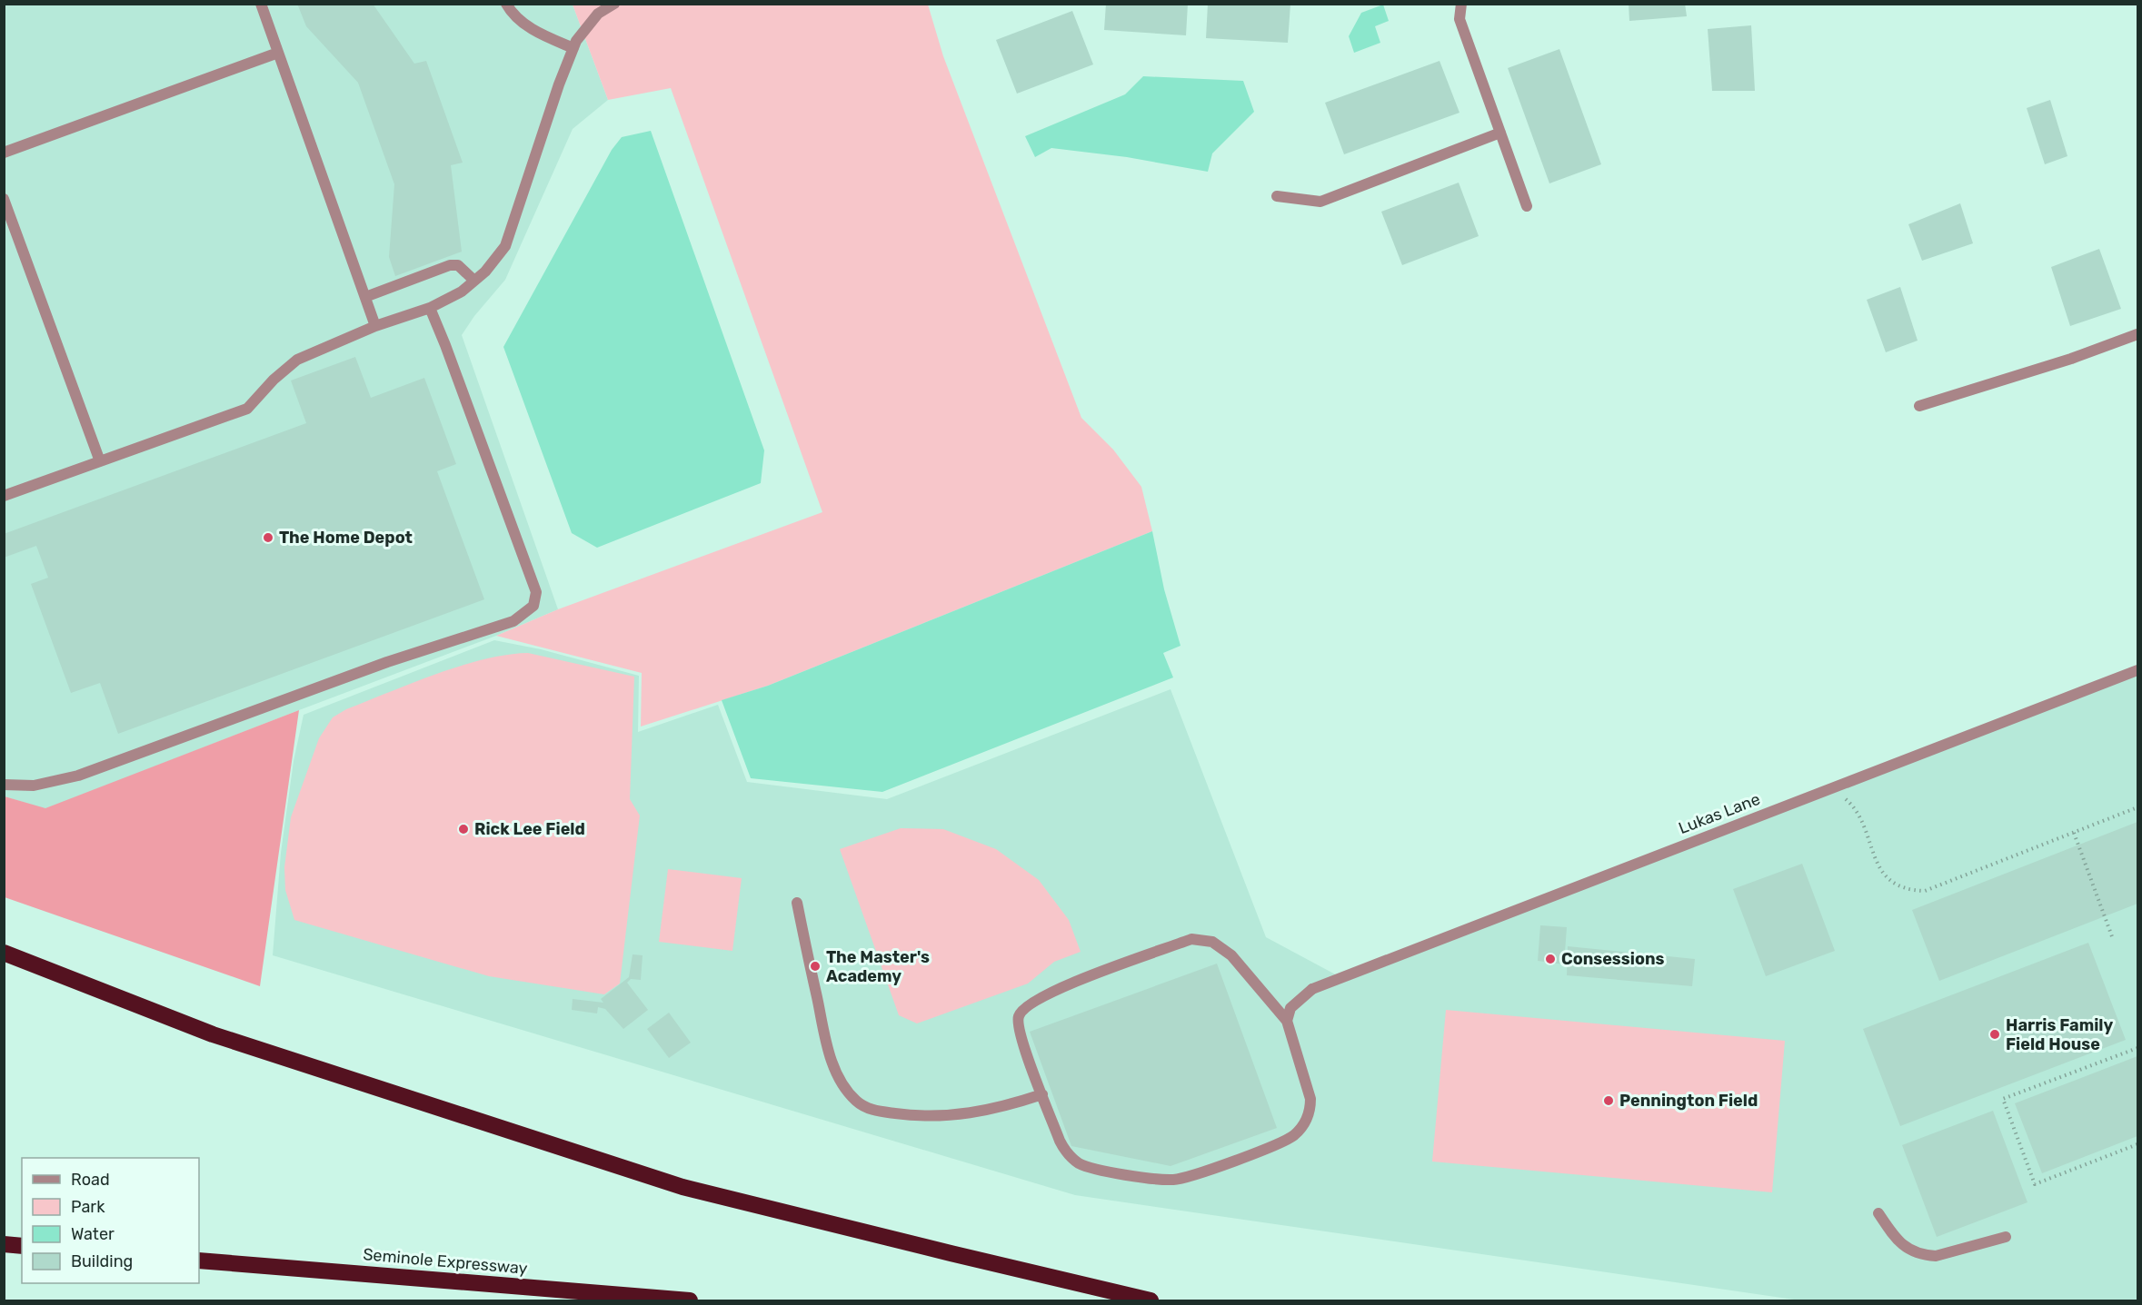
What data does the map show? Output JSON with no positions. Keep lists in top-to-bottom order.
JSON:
{
  "streets": {
    "highway": ["Seminole Expressway"],
    "street": ["Lukas Lane"]
  },
  "places": [
    "The Home Depot",
    "Rick Lee Field",
    "Consessions",
    "The Master's Academy",
    "Harris Family Field House",
    "Pennington Field"
  ],
  "legend": [
    "Road",
    "Park",
    "Water",
    "Building"
  ]
}
